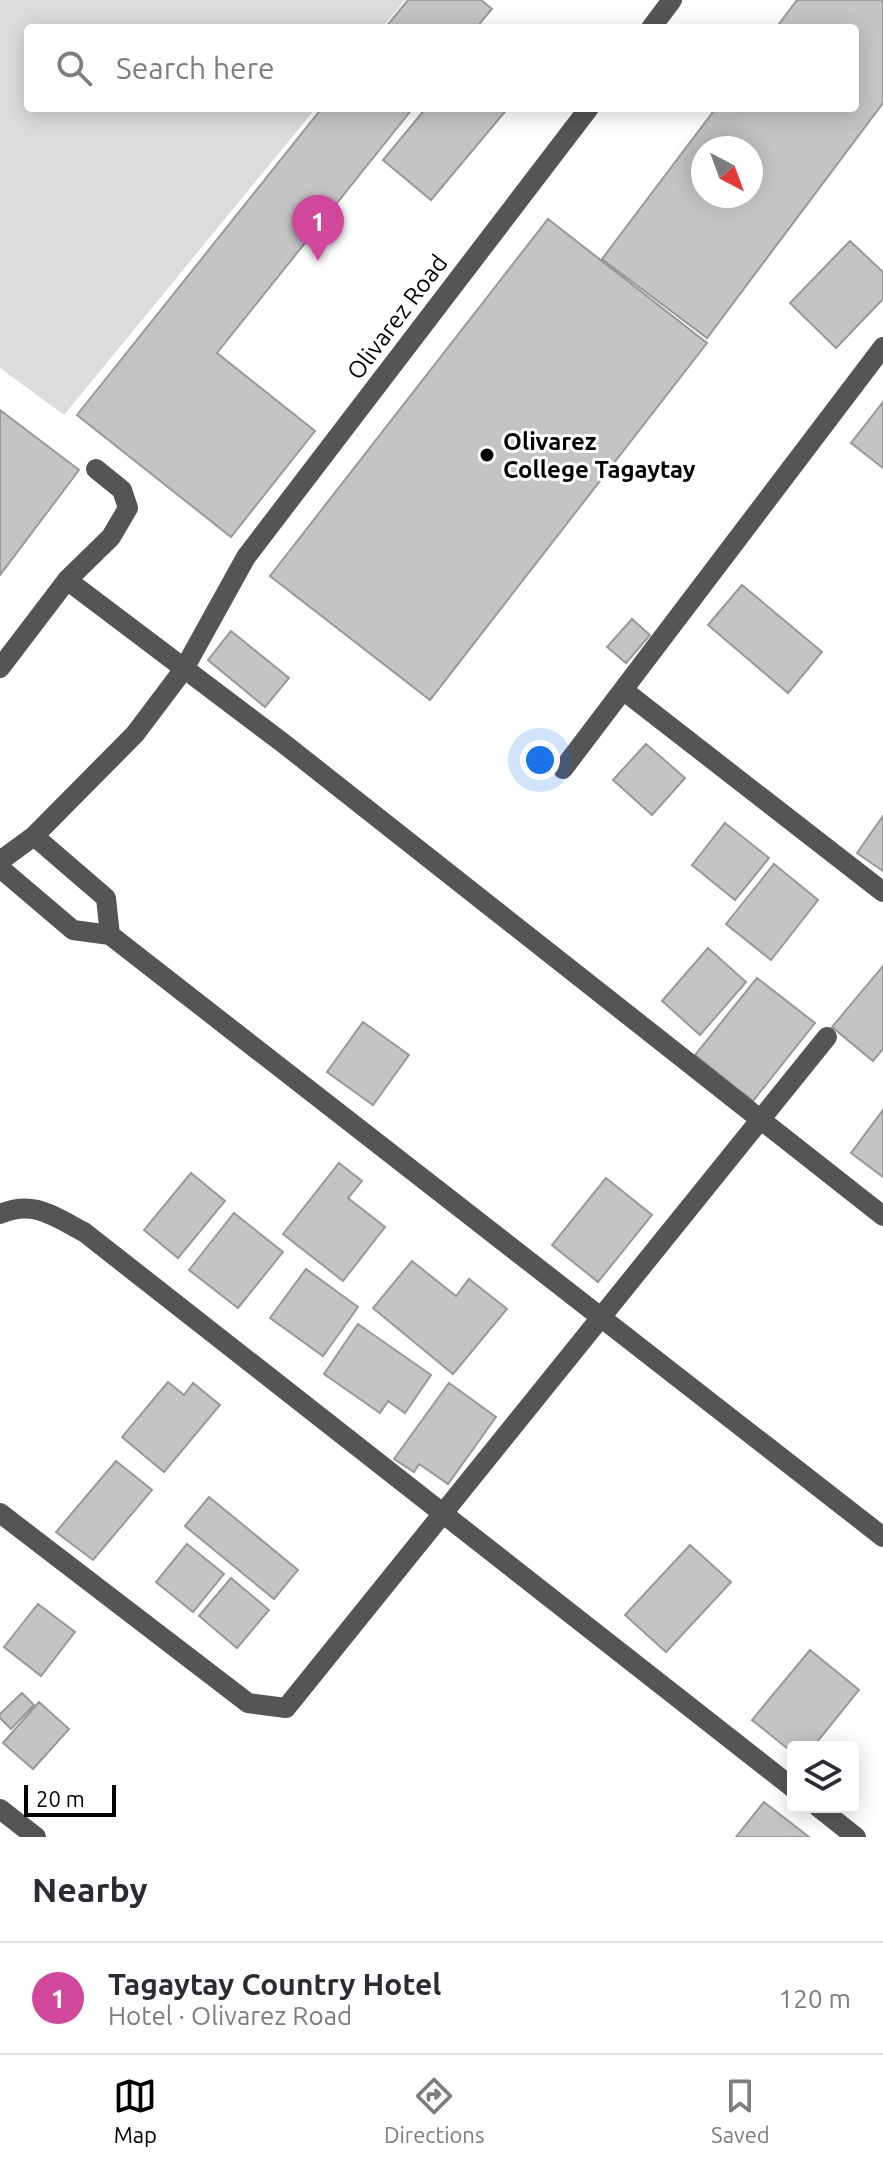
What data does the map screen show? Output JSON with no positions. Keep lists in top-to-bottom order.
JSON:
{
  "streets": {
    "street": ["Olivarez Road"]
  },
  "places": ["Olivarez College Tagaytay"],
  "scale_bar": "20 m",
  "north": "bottom right",
  "page": {
    "search": "Search here",
    "pins": "1",
    "scale": "20 m",
    "heading": "Nearby",
    "list": [
      {
        "mark": "1",
        "name": "Tagaytay Country Hotel",
        "note": "Hotel · Olivarez Road",
        "value": "120 m"
      }
    ],
    "nav": ["Map", "Directions", "Saved"]
  }
}
